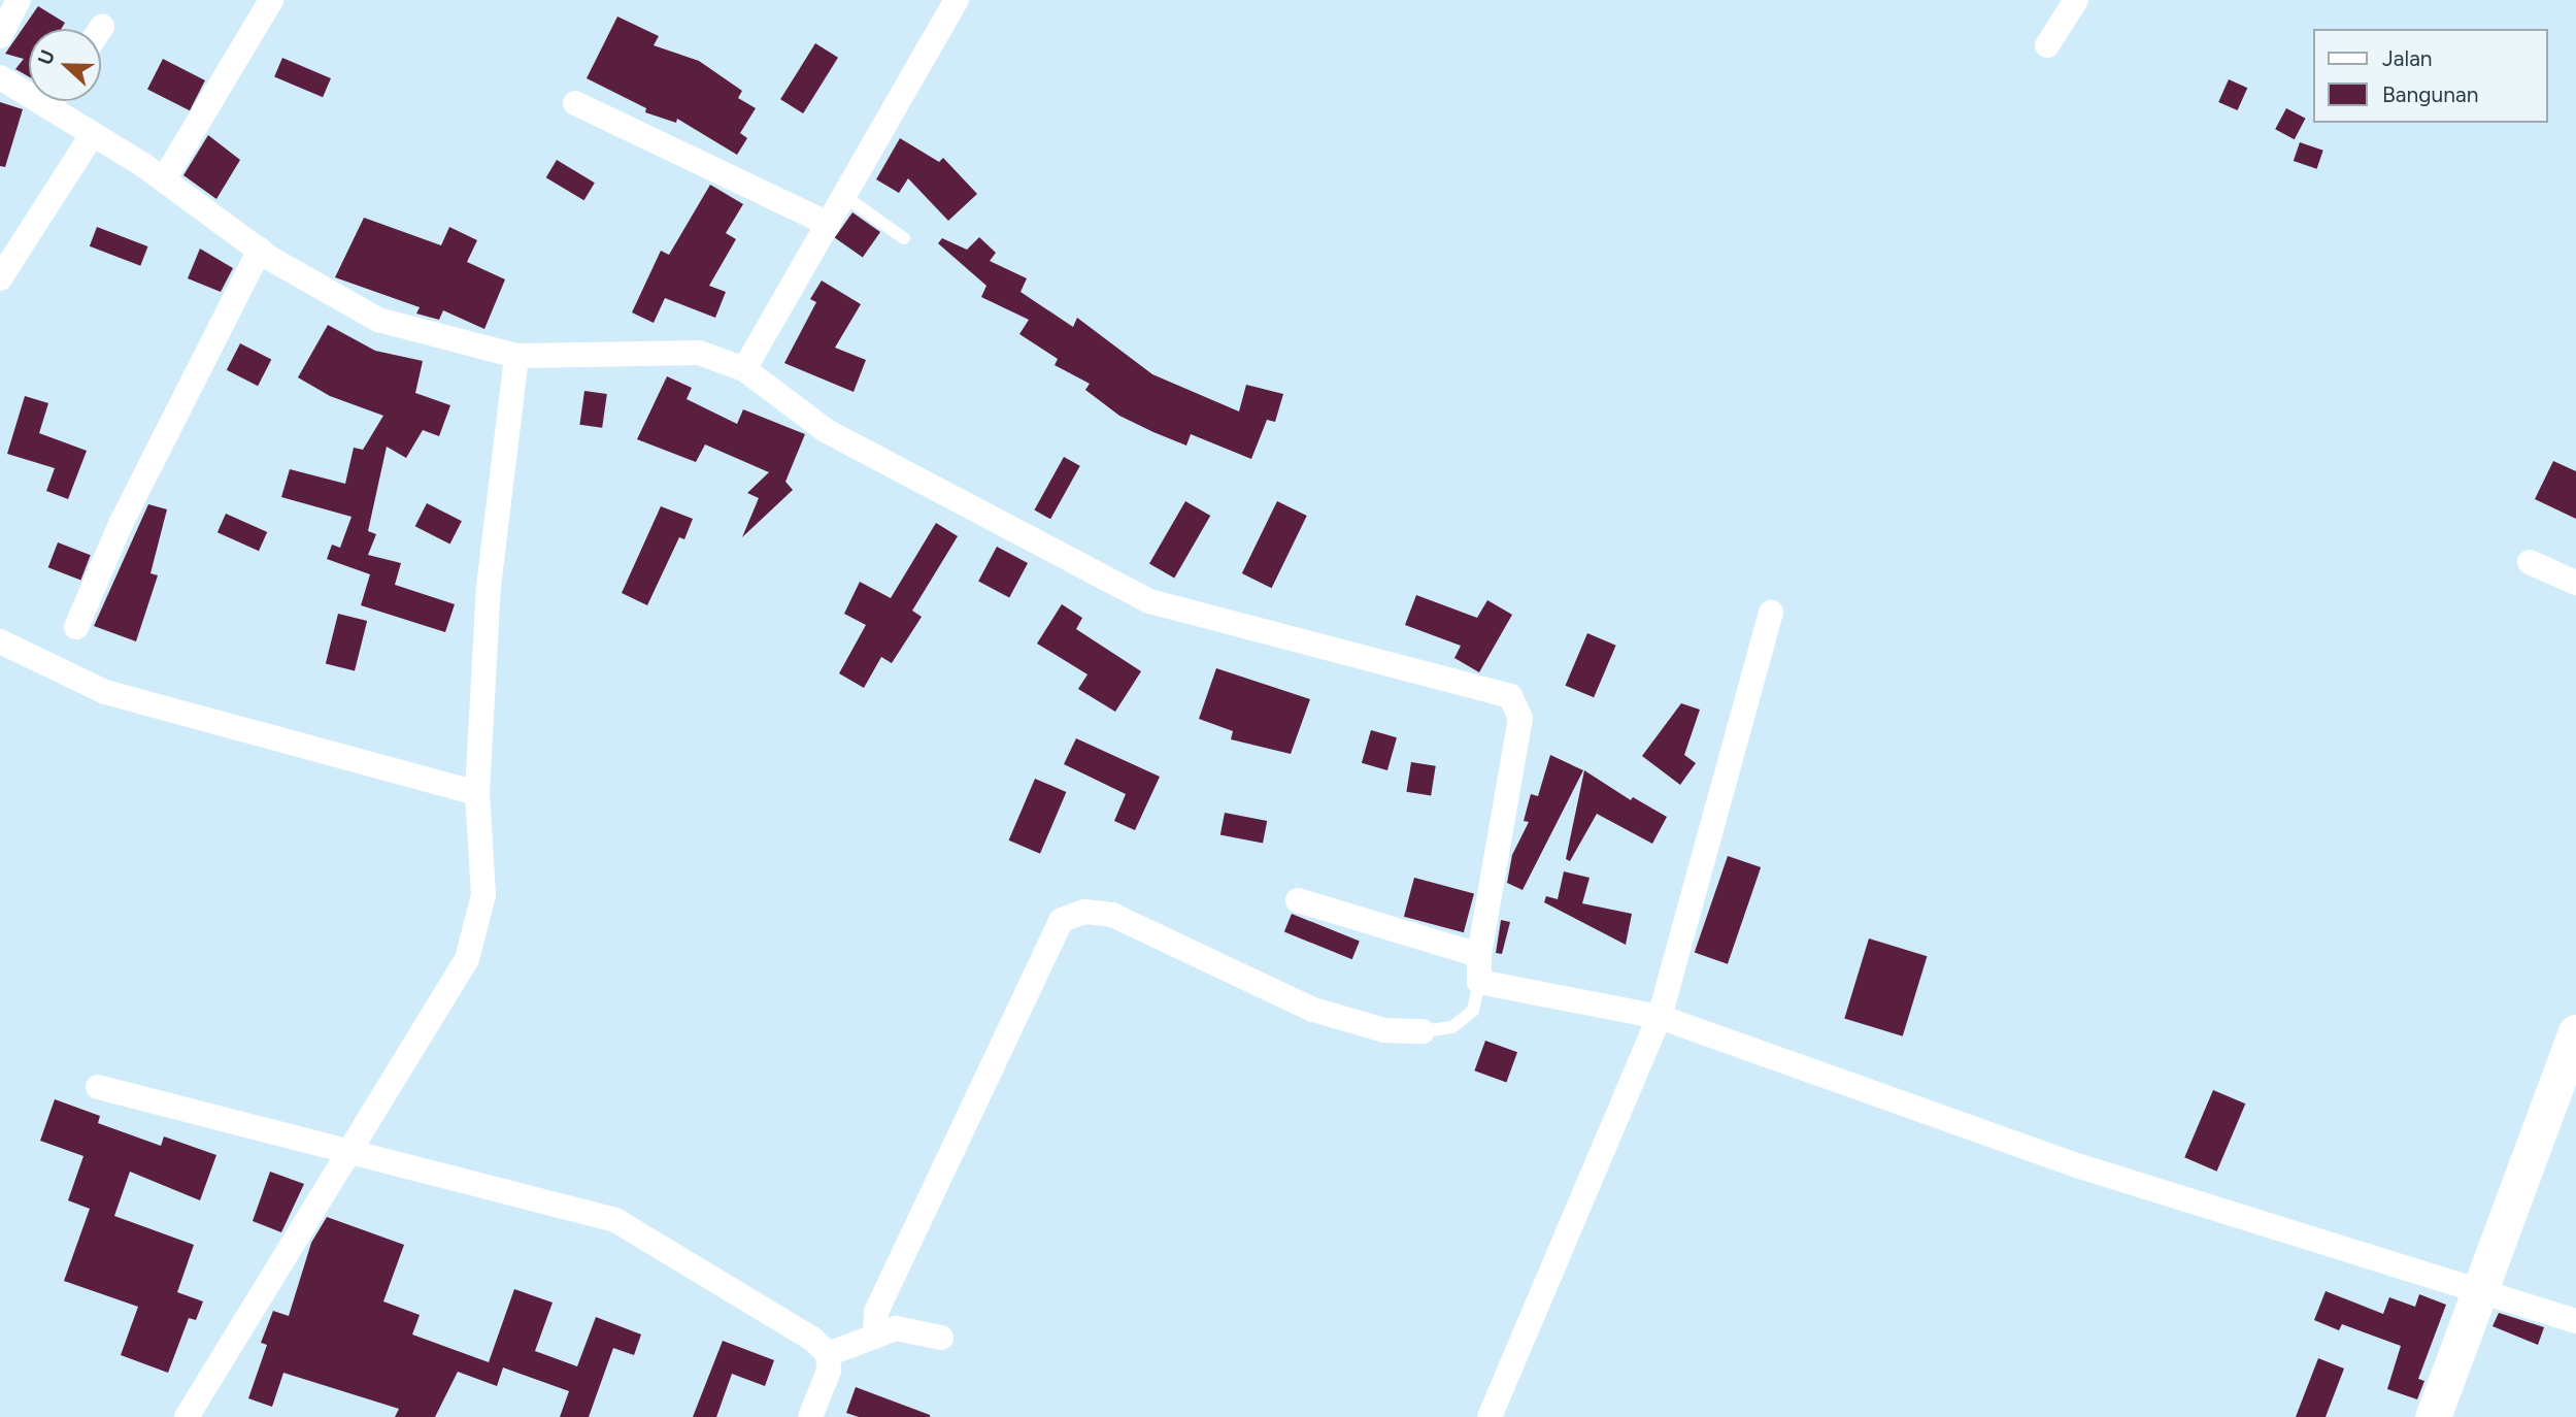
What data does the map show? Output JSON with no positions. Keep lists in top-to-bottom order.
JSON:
{
  "legend": ["Jalan", "Bangunan"],
  "north": "left"
}
